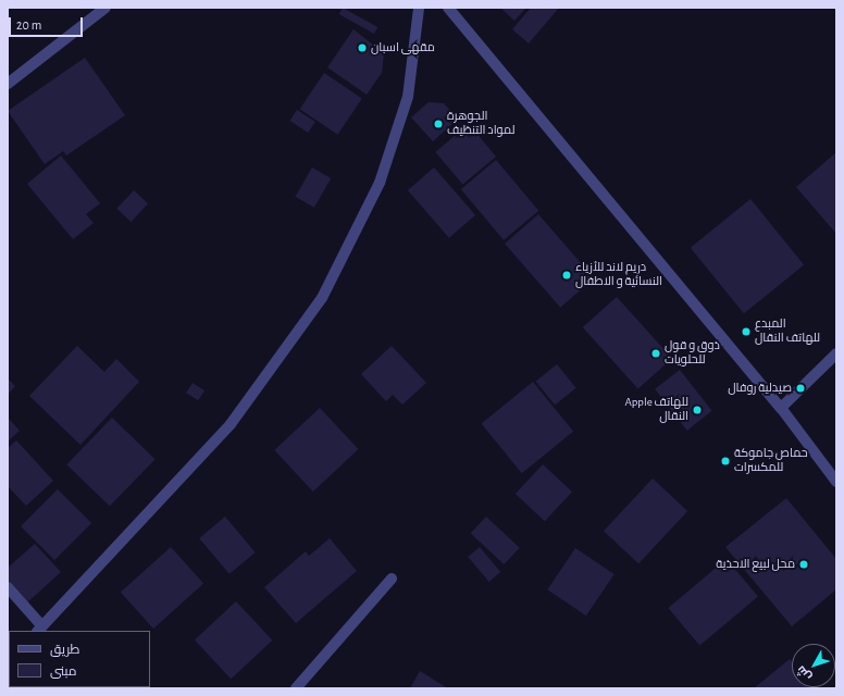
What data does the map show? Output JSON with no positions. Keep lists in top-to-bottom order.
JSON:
{
  "places": [
    "مقهى اسبان",
    "الجوهرة لمواد التنظيف",
    "دريم لاند للأزياء النسائية و الاطفال",
    "المبدع للهاتف النقال",
    "ذوق و قول للحلويات",
    "صيدلية روفال",
    "Apple للهاتف النقال",
    "حماص جاموكة للمكسرات",
    "محل لبيع الاحذية"
  ],
  "legend": ["طريق", "مبنى"],
  "scale_bar": "20 m",
  "north": "bottom left"
}
